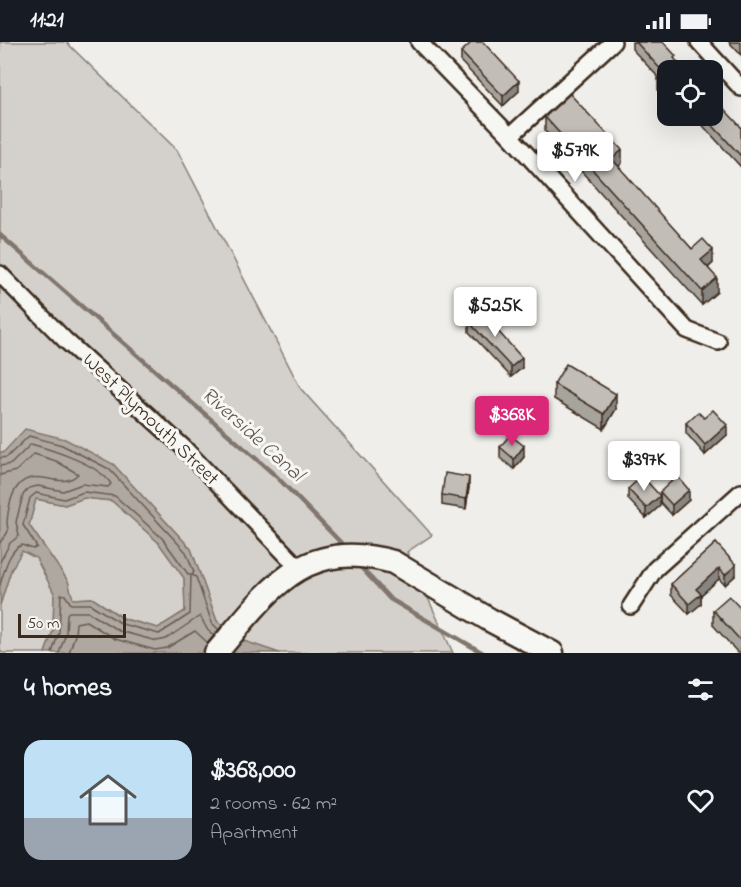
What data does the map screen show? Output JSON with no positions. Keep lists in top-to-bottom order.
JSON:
{
  "streets": {
    "street": ["West Plymouth Street"]
  },
  "water": ["Riverside Canal"],
  "scale_bar": "50 m",
  "page": {
    "status": "11:21",
    "price": [
      "$579K",
      "$525K",
      "$368K",
      "$397K"
    ],
    "scale": "50 m",
    "heading": "4 homes",
    "list": [
      {
        "name": "$368,000",
        "note": "2 rooms · 62 m² · Apartment"
      }
    ]
  }
}
